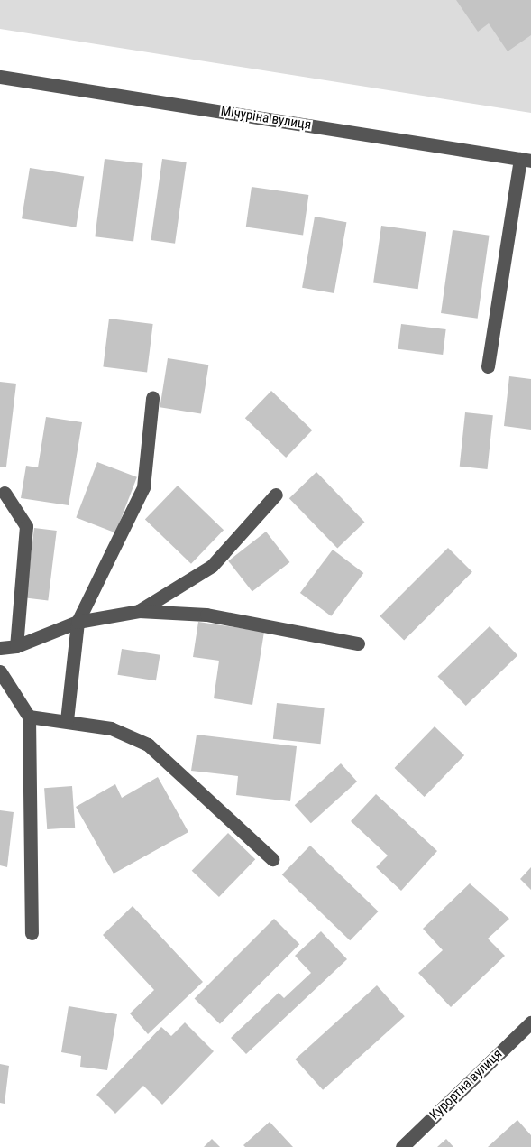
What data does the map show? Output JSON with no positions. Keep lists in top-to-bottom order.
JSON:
{
  "streets": {
    "street": ["Мічуріна вулиця", "Курортна вулиця"]
  }
}
